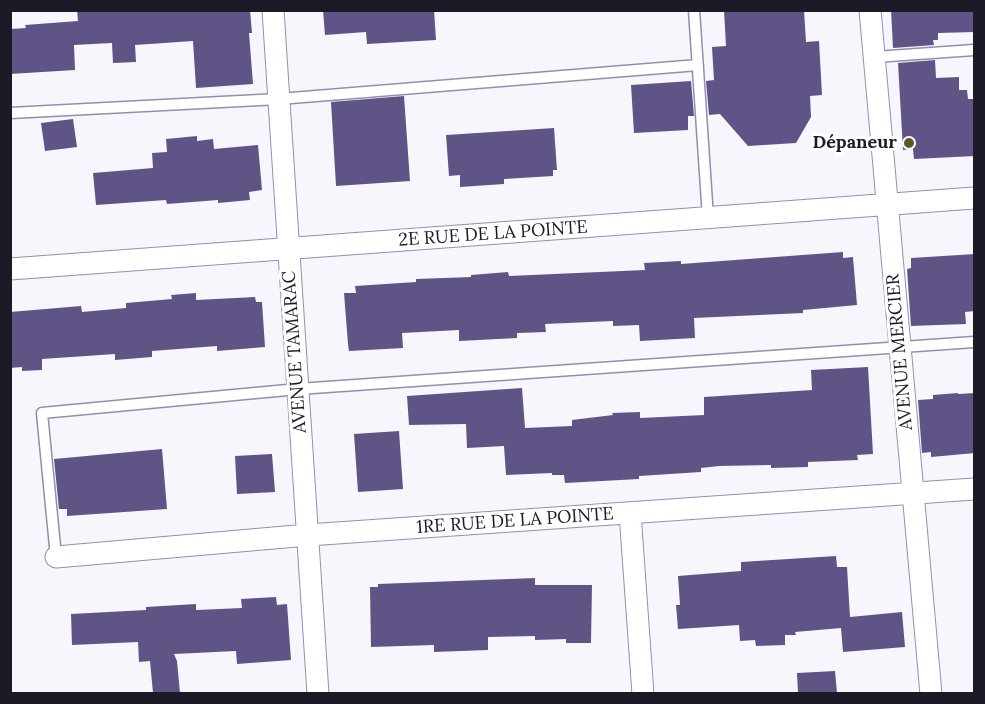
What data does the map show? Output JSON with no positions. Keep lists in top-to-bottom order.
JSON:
{
  "streets": {
    "street": [
      "2E RUE DE LA POINTE",
      "AVENUE TAMARAC",
      "AVENUE MERCIER",
      "1RE RUE DE LA POINTE"
    ]
  },
  "crossings": [
    ["2E RUE DE LA POINTE", "AVENUE TAMARAC"],
    ["2E RUE DE LA POINTE", "AVENUE MERCIER"],
    ["AVENUE TAMARAC", "1RE RUE DE LA POINTE"],
    ["AVENUE MERCIER", "1RE RUE DE LA POINTE"]
  ],
  "places": ["Dépaneur"]
}
